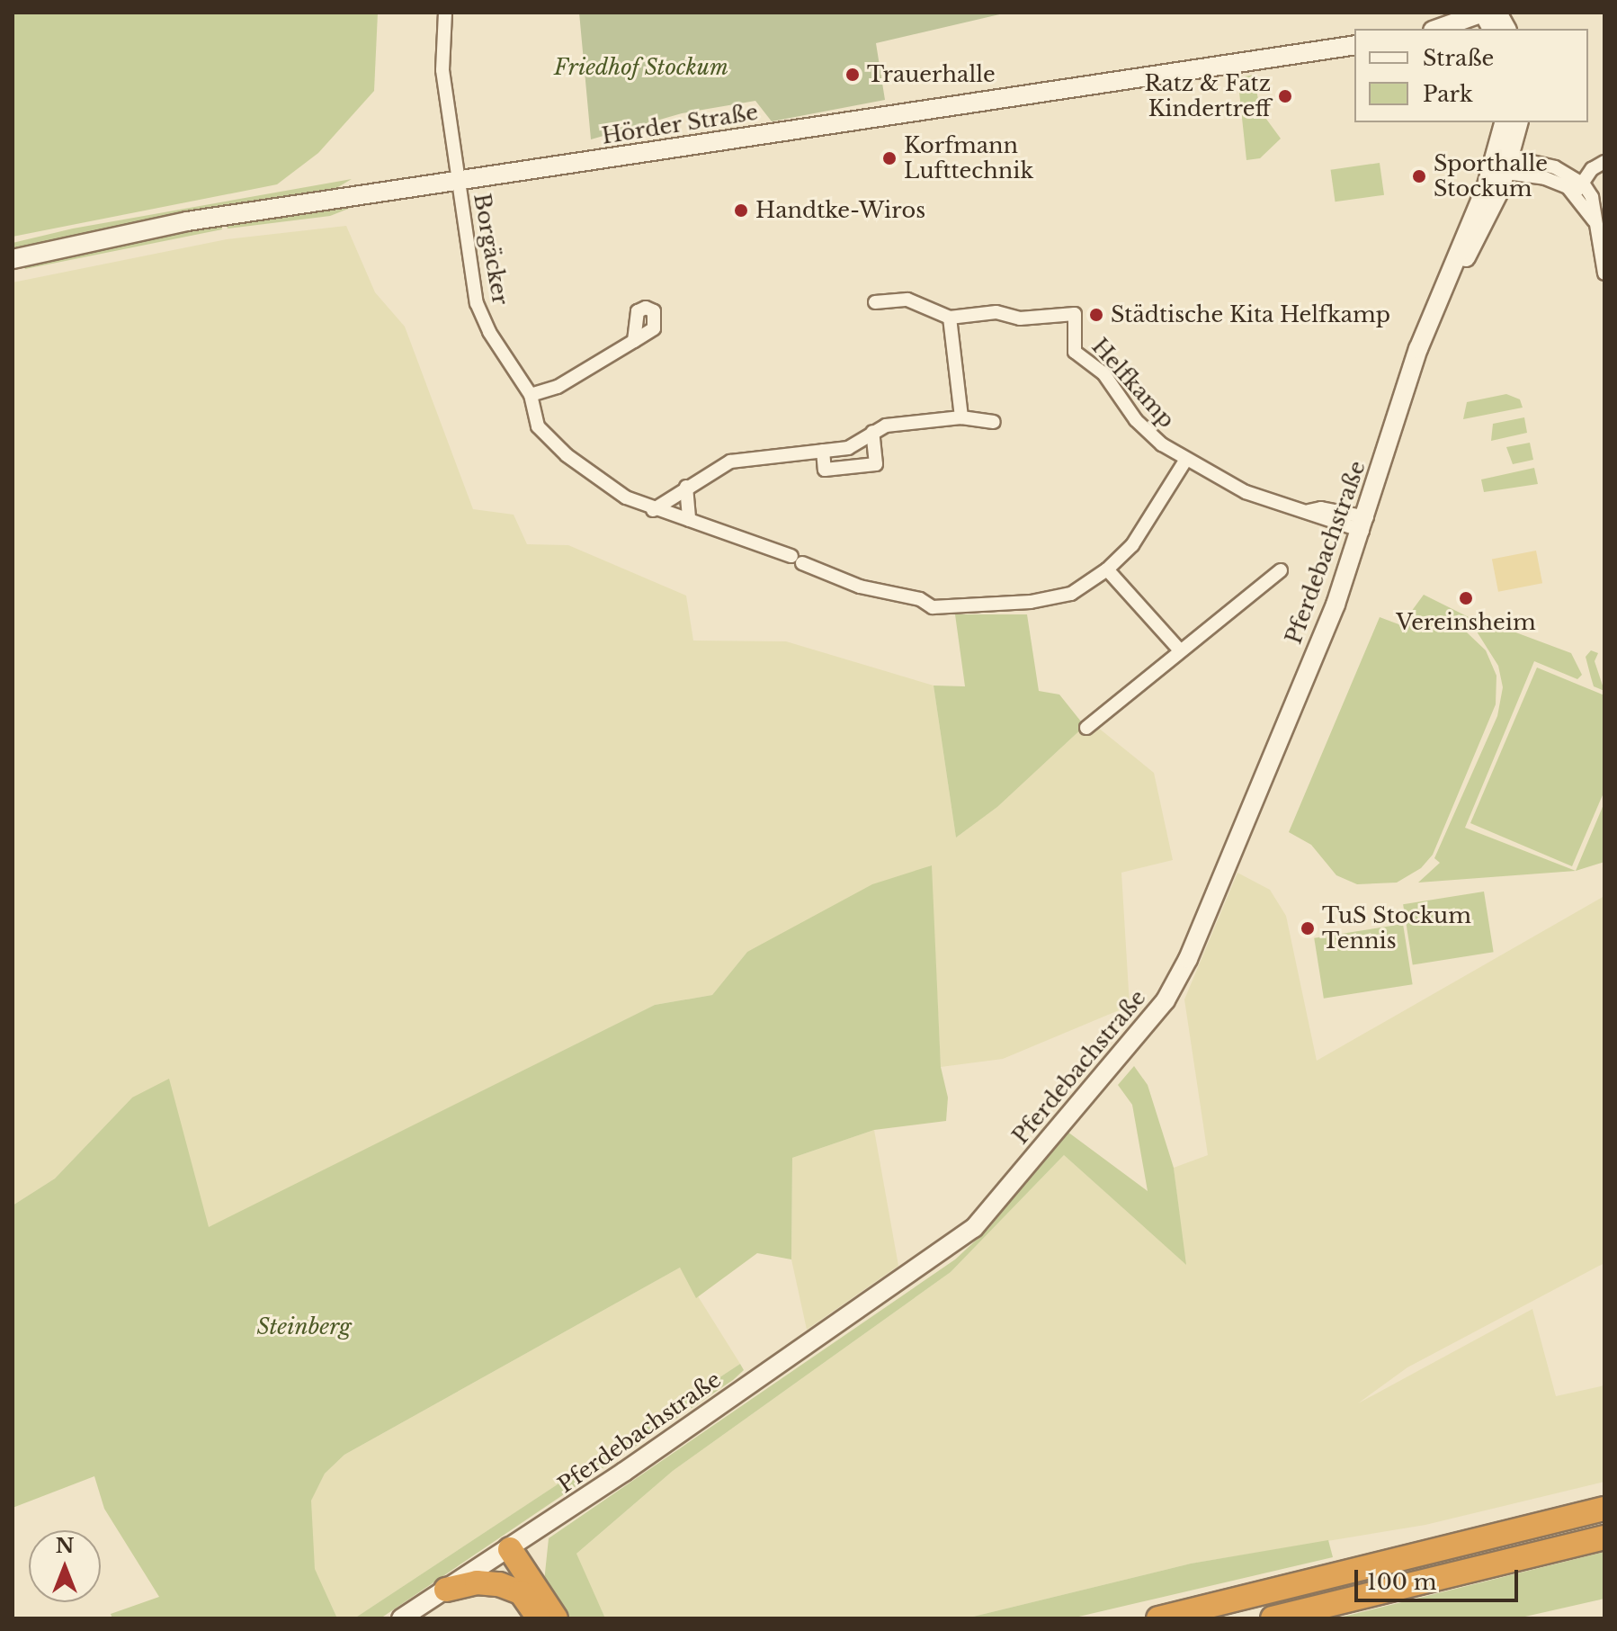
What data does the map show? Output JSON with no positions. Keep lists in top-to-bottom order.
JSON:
{
  "streets": {
    "main road": ["Hörder Straße", "Pferdebachstraße"],
    "street": ["Borgäcker", "Helfkamp"]
  },
  "crossings": [
    ["Hörder Straße", "Borgäcker"],
    ["Borgäcker", "Helfkamp"],
    ["Helfkamp", "Pferdebachstraße"]
  ],
  "parks": ["Friedhof Stockum", "Steinberg"],
  "places": [
    "Trauerhalle",
    "Ratz & Fatz Kindertreff",
    "Korfmann Lufttechnik",
    "Sporthalle Stockum",
    "Handtke-Wiros",
    "Städtische Kita Helfkamp",
    "Vereinsheim",
    "TuS Stockum Tennis"
  ],
  "legend": ["Straße", "Park"],
  "scale_bar": "100 m",
  "north": "top"
}
